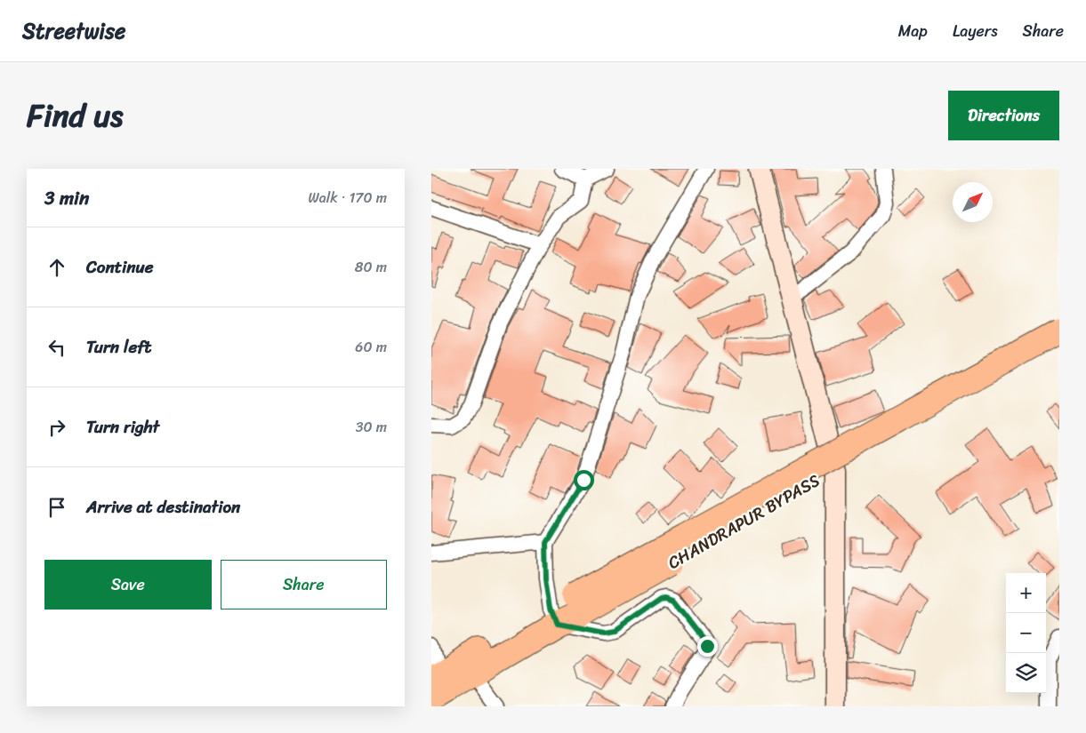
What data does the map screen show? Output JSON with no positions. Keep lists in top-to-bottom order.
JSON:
{
  "streets": {
    "highway": ["CHANDRAPUR BYPASS"]
  },
  "north": "top right",
  "page": {
    "header": "Streetwise",
    "nav": ["Map", "Layers", "Share"],
    "title": "Find us",
    "buttons": [
      "Directions",
      ["Save", "Share"]
    ],
    "heading": ["3 min", "Walk · 170 m"],
    "list": [
      ["Continue", "80 m"],
      ["Turn left", "60 m"],
      ["Turn right", "30 m"],
      "Arrive at destination"
    ],
    "map_buttons": ["+", "−"]
  }
}
